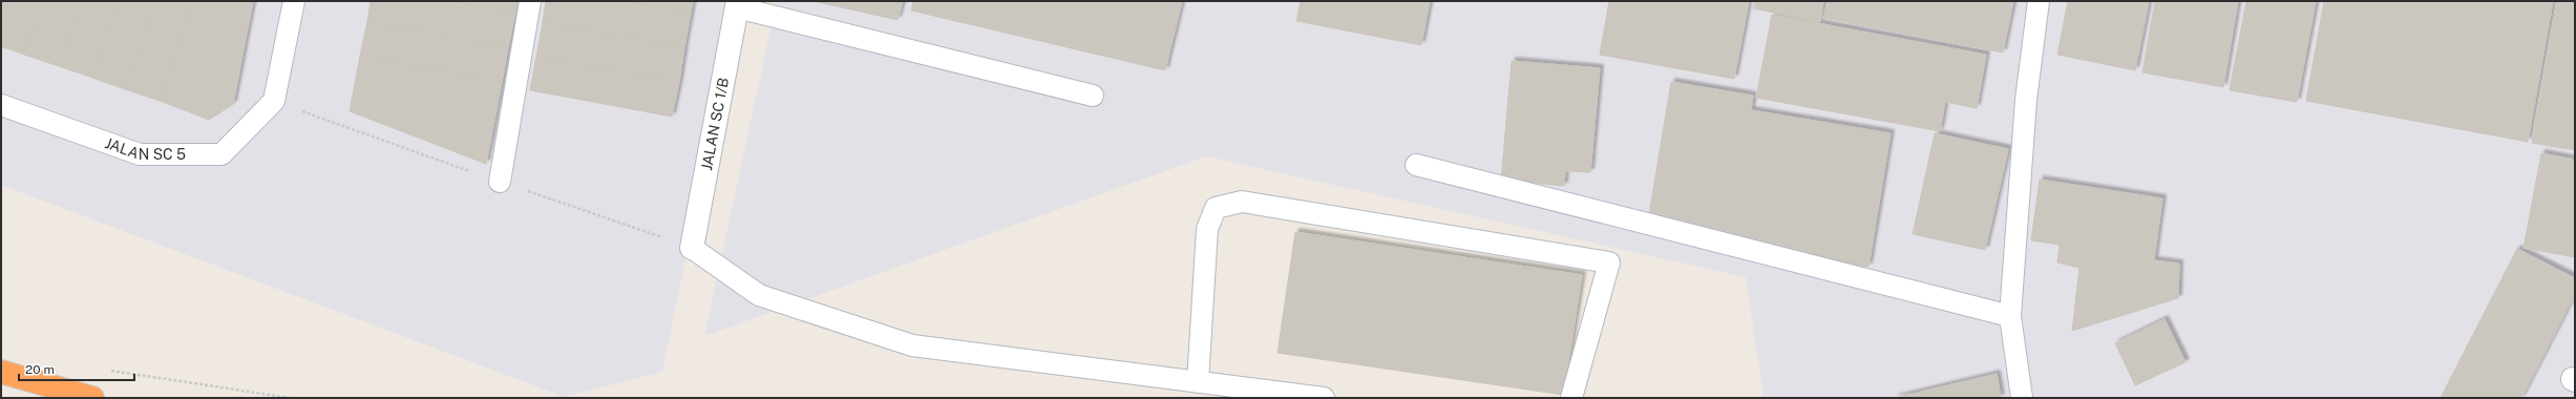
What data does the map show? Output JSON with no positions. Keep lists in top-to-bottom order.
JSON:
{
  "streets": {
    "street": ["JALAN SC 1/B"],
    "lane": ["JALAN SC 5"]
  },
  "scale_bar": "20 m"
}
